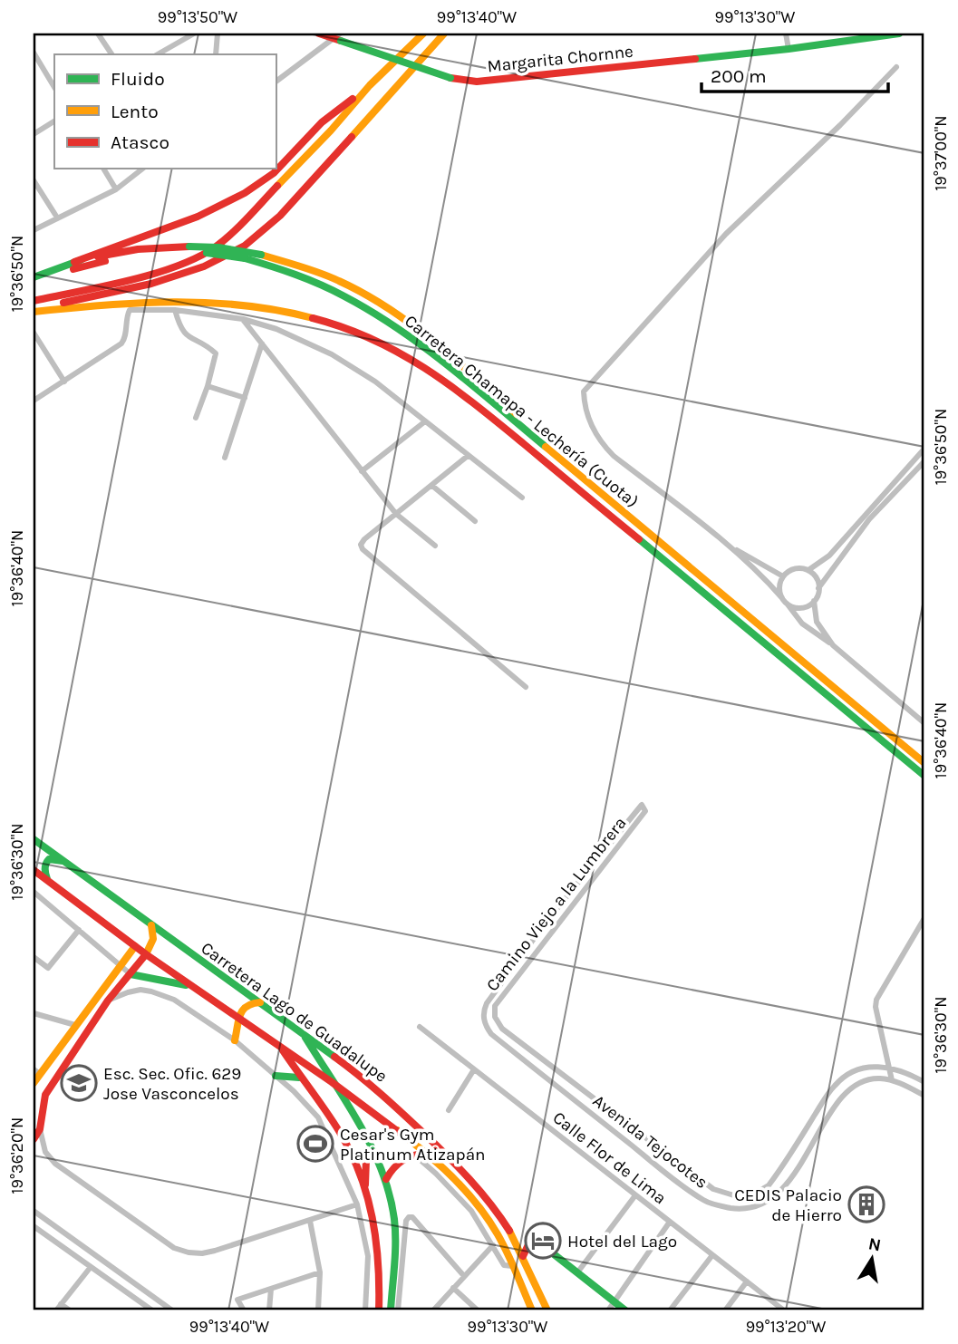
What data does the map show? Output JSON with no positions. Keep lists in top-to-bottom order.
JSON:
{
  "streets": {
    "main road": ["Margarita Chornne", "Carretera Chamapa - Lechería (Cuota)", "Carretera Lago de Guadalupe"],
    "street": ["Camino Viejo a la Lumbrera", "Avenida Tejocotes", "Calle Flor de Lima"]
  },
  "crossings": [
    ["Camino Viejo a la Lumbrera", "Avenida Tejocotes"]
  ],
  "places": {
    "school or university": ["Esc. Sec. Ofic. 629 Jose Vasconcelos"],
    "sports": ["Cesar's Gym Platinum Atizapán"],
    "building": ["CEDIS Palacio de Hierro"],
    "hotel": ["Hotel del Lago"]
  },
  "legend": ["Fluido", "Lento", "Atasco"],
  "scale_bar": "200 m",
  "north": "top",
  "coordinates": [
    "99°13'50\"W",
    "99°13'40\"W",
    "99°13'30\"W",
    "19°37'00\"N",
    "19°36'50\"N",
    "19°36'40\"N",
    "19°36'30\"N",
    "19°36'20\"N",
    "99°13'20\"W"
  ]
}
